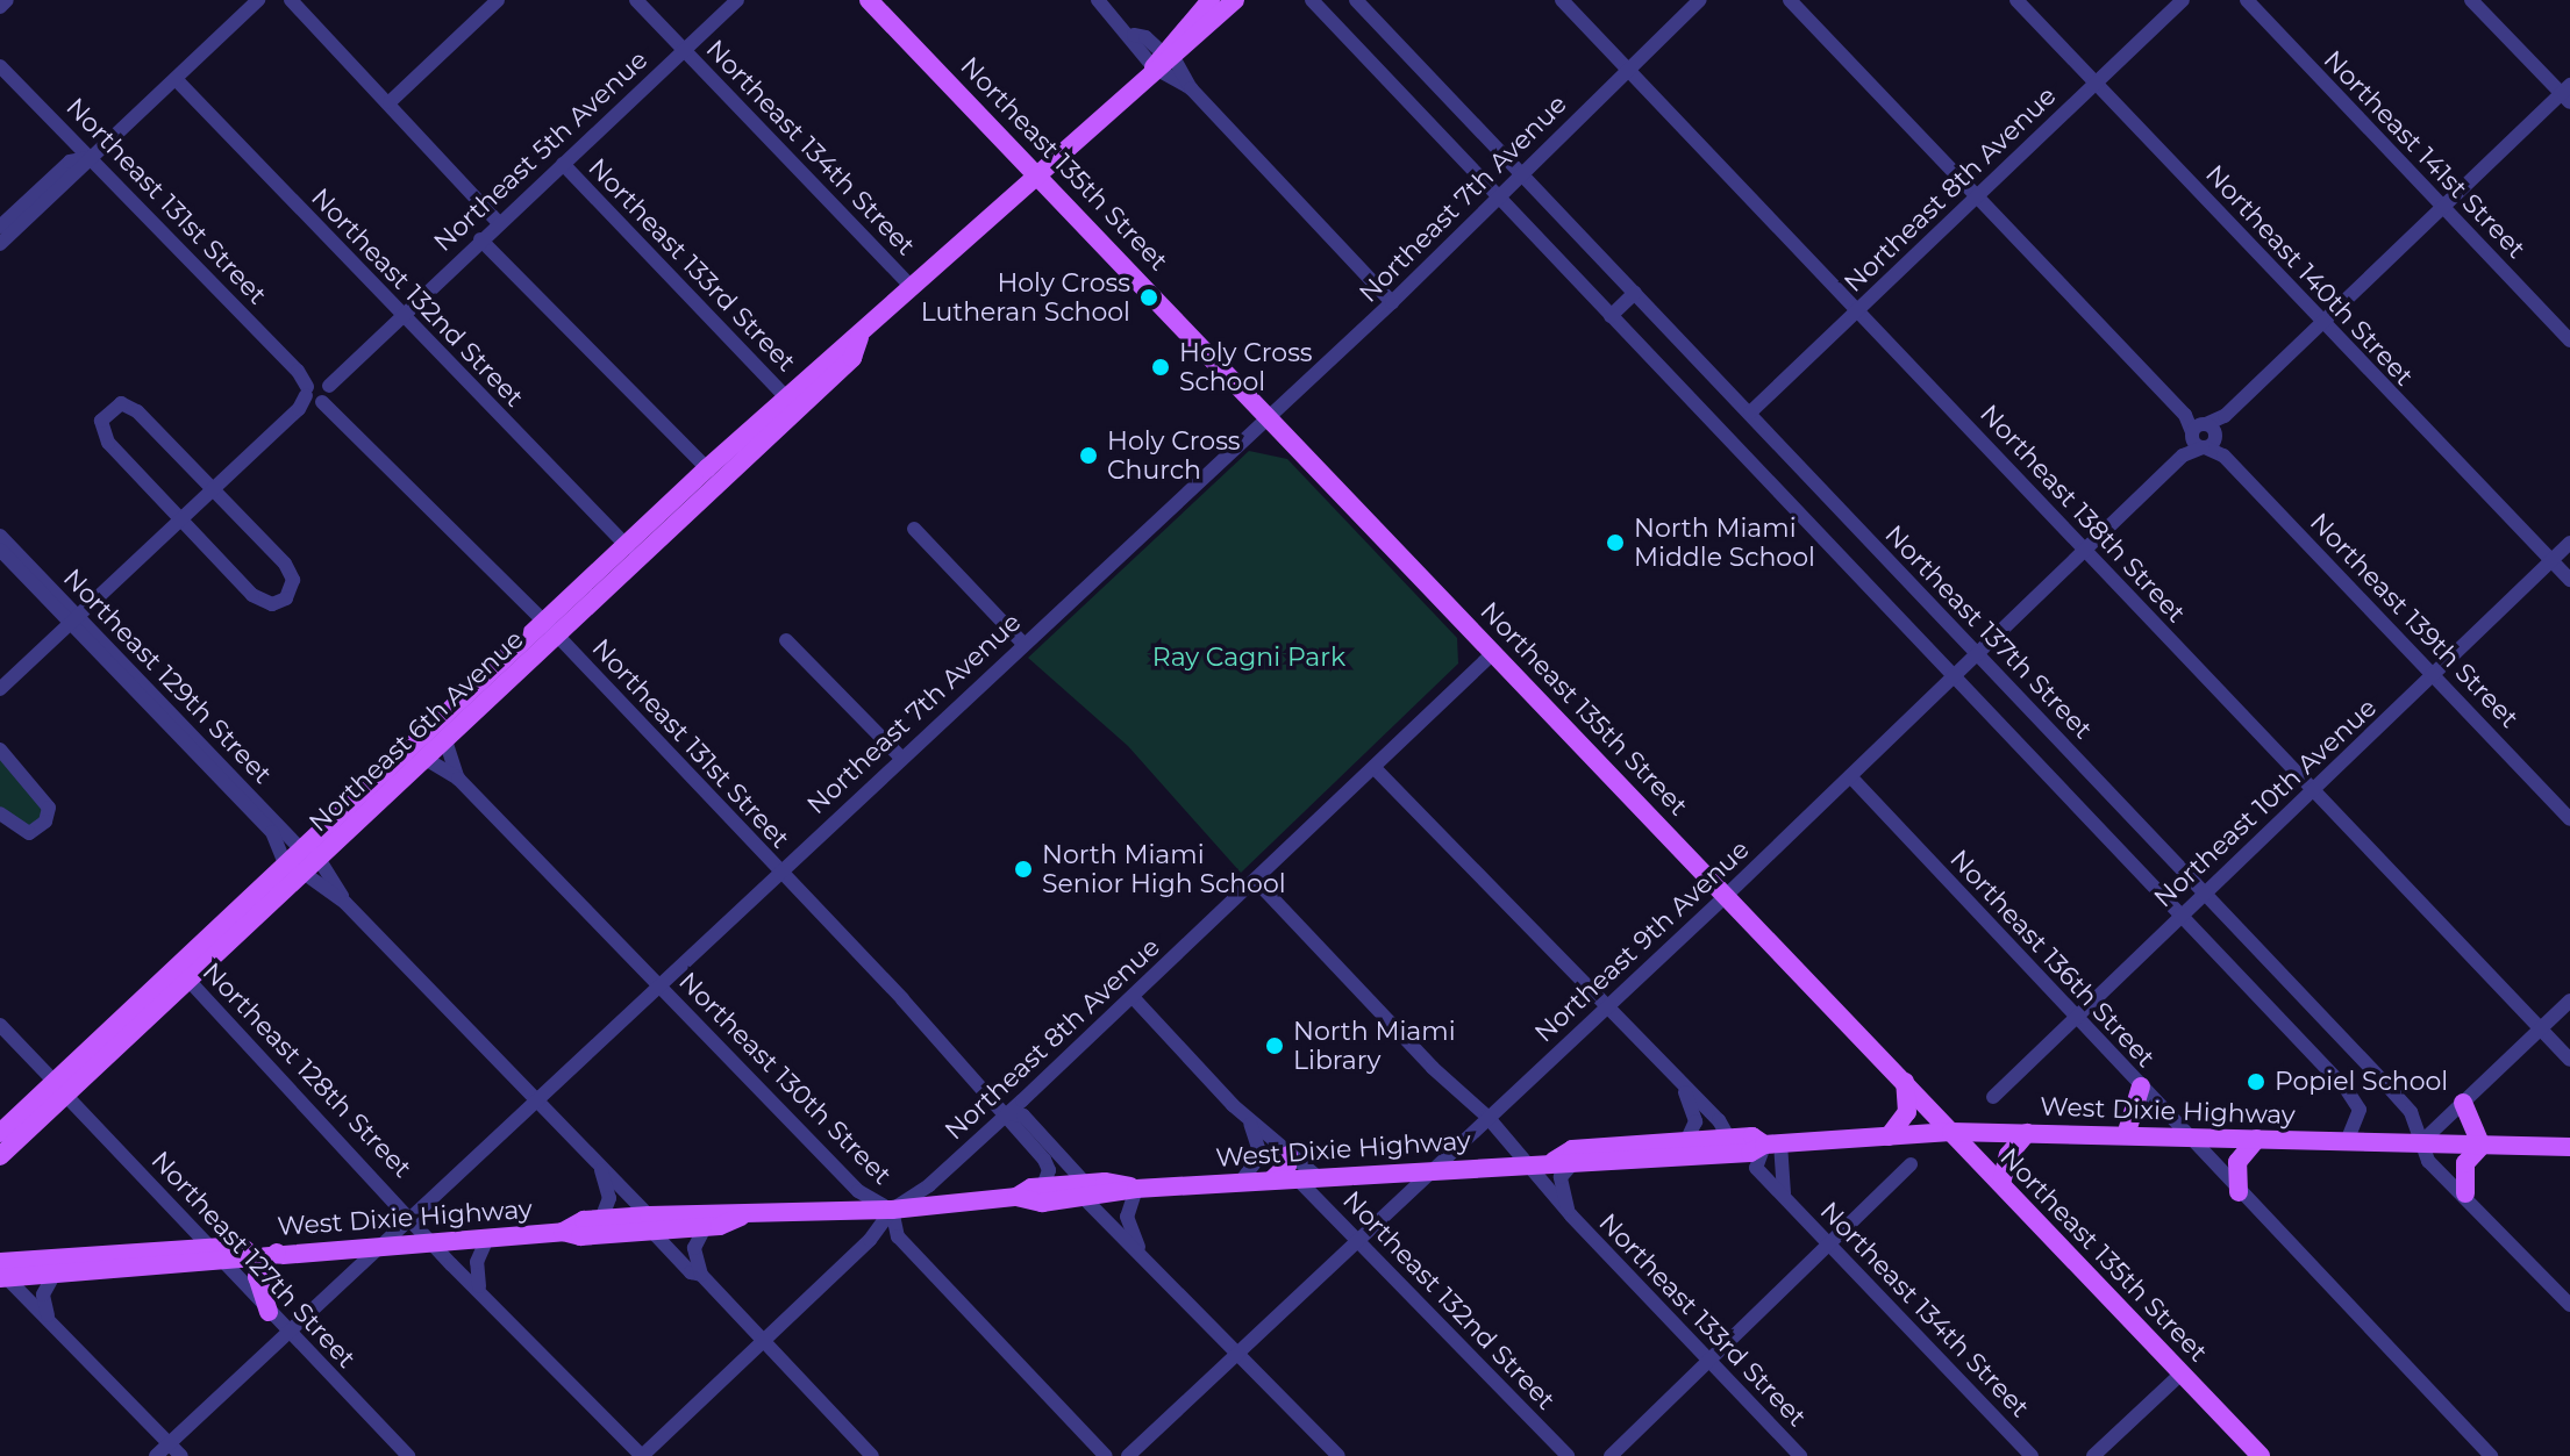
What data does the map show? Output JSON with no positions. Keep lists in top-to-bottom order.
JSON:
{
  "streets": {
    "main road": ["Northeast 135th Street", "Northeast 6th Avenue", "West Dixie Highway"],
    "street": [
      "Northeast 134th Street",
      "Northeast 5th Avenue",
      "Northeast 141st Street",
      "Northeast 8th Avenue",
      "Northeast 7th Avenue",
      "Northeast 131st Street",
      "Northeast 133rd Street",
      "Northeast 140th Street",
      "Northeast 132nd Street",
      "Northeast 138th Street",
      "Northeast 139th Street",
      "Northeast 137th Street",
      "Northeast 129th Street",
      "Northeast 10th Avenue",
      "Northeast 9th Avenue",
      "Northeast 136th Street",
      "Northeast 128th Street",
      "Northeast 130th Street",
      "Northeast 127th Street"
    ]
  },
  "crossings": [
    ["Northeast 134th Street", "Northeast 5th Avenue"],
    ["Northeast 134th Street", "Northeast 6th Avenue"],
    ["Northeast 134th Street", "West Dixie Highway"],
    ["Northeast 5th Avenue", "Northeast 131st Street"],
    ["Northeast 5th Avenue", "Northeast 133rd Street"],
    ["Northeast 5th Avenue", "Northeast 132nd Street"],
    ["Northeast 5th Avenue", "Northeast 129th Street"],
    ["Northeast 135th Street", "Northeast 8th Avenue"],
    ["Northeast 135th Street", "Northeast 7th Avenue"],
    ["Northeast 135th Street", "Northeast 6th Avenue"],
    ["Northeast 135th Street", "Northeast 9th Avenue"],
    ["Northeast 135th Street", "West Dixie Highway"],
    ["Northeast 8th Avenue", "Northeast 131st Street"],
    ["Northeast 8th Avenue", "Northeast 133rd Street"],
    ["Northeast 8th Avenue", "Northeast 140th Street"],
    ["Northeast 8th Avenue", "Northeast 132nd Street"],
    ["Northeast 8th Avenue", "Northeast 138th Street"],
    ["Northeast 8th Avenue", "Northeast 139th Street"],
    ["Northeast 8th Avenue", "Northeast 137th Street"],
    ["Northeast 8th Avenue", "Northeast 129th Street"],
    ["Northeast 8th Avenue", "Northeast 128th Street"],
    ["Northeast 8th Avenue", "Northeast 130th Street"],
    ["Northeast 8th Avenue", "West Dixie Highway"],
    ["Northeast 7th Avenue", "Northeast 131st Street"],
    ["Northeast 7th Avenue", "Northeast 138th Street"],
    ["Northeast 7th Avenue", "Northeast 137th Street"],
    ["Northeast 7th Avenue", "Northeast 129th Street"],
    ["Northeast 7th Avenue", "Northeast 128th Street"],
    ["Northeast 7th Avenue", "Northeast 130th Street"],
    ["Northeast 7th Avenue", "West Dixie Highway"],
    ["Northeast 7th Avenue", "Northeast 127th Street"],
    ["Northeast 131st Street", "Northeast 6th Avenue"],
    ["Northeast 131st Street", "Northeast 9th Avenue"],
    ["Northeast 131st Street", "West Dixie Highway"],
    ["Northeast 133rd Street", "Northeast 6th Avenue"],
    ["Northeast 133rd Street", "Northeast 9th Avenue"],
    ["Northeast 133rd Street", "West Dixie Highway"],
    ["Northeast 140th Street", "Northeast 10th Avenue"],
    ["Northeast 132nd Street", "Northeast 6th Avenue"],
    ["Northeast 132nd Street", "Northeast 9th Avenue"],
    ["Northeast 132nd Street", "West Dixie Highway"],
    ["Northeast 138th Street", "Northeast 10th Avenue"],
    ["Northeast 138th Street", "Northeast 9th Avenue"],
    ["Northeast 139th Street", "Northeast 10th Avenue"],
    ["Northeast 139th Street", "Northeast 9th Avenue"],
    ["Northeast 137th Street", "Northeast 10th Avenue"],
    ["Northeast 137th Street", "Northeast 9th Avenue"],
    ["Northeast 137th Street", "West Dixie Highway"],
    ["Northeast 129th Street", "Northeast 6th Avenue"],
    ["Northeast 129th Street", "West Dixie Highway"],
    ["Northeast 6th Avenue", "Northeast 128th Street"],
    ["Northeast 6th Avenue", "Northeast 130th Street"],
    ["Northeast 6th Avenue", "Northeast 127th Street"],
    ["Northeast 10th Avenue", "Northeast 136th Street"],
    ["Northeast 9th Avenue", "Northeast 136th Street"],
    ["Northeast 9th Avenue", "West Dixie Highway"],
    ["Northeast 136th Street", "West Dixie Highway"],
    ["Northeast 128th Street", "West Dixie Highway"],
    ["Northeast 130th Street", "West Dixie Highway"],
    ["West Dixie Highway", "Northeast 127th Street"]
  ],
  "parks": ["Ray Cagni Park"],
  "places": [
    "Holy Cross Lutheran School",
    "Holy Cross School",
    "Holy Cross Church",
    "North Miami Middle School",
    "North Miami Senior High School",
    "North Miami Library",
    "Popiel School"
  ]
}
